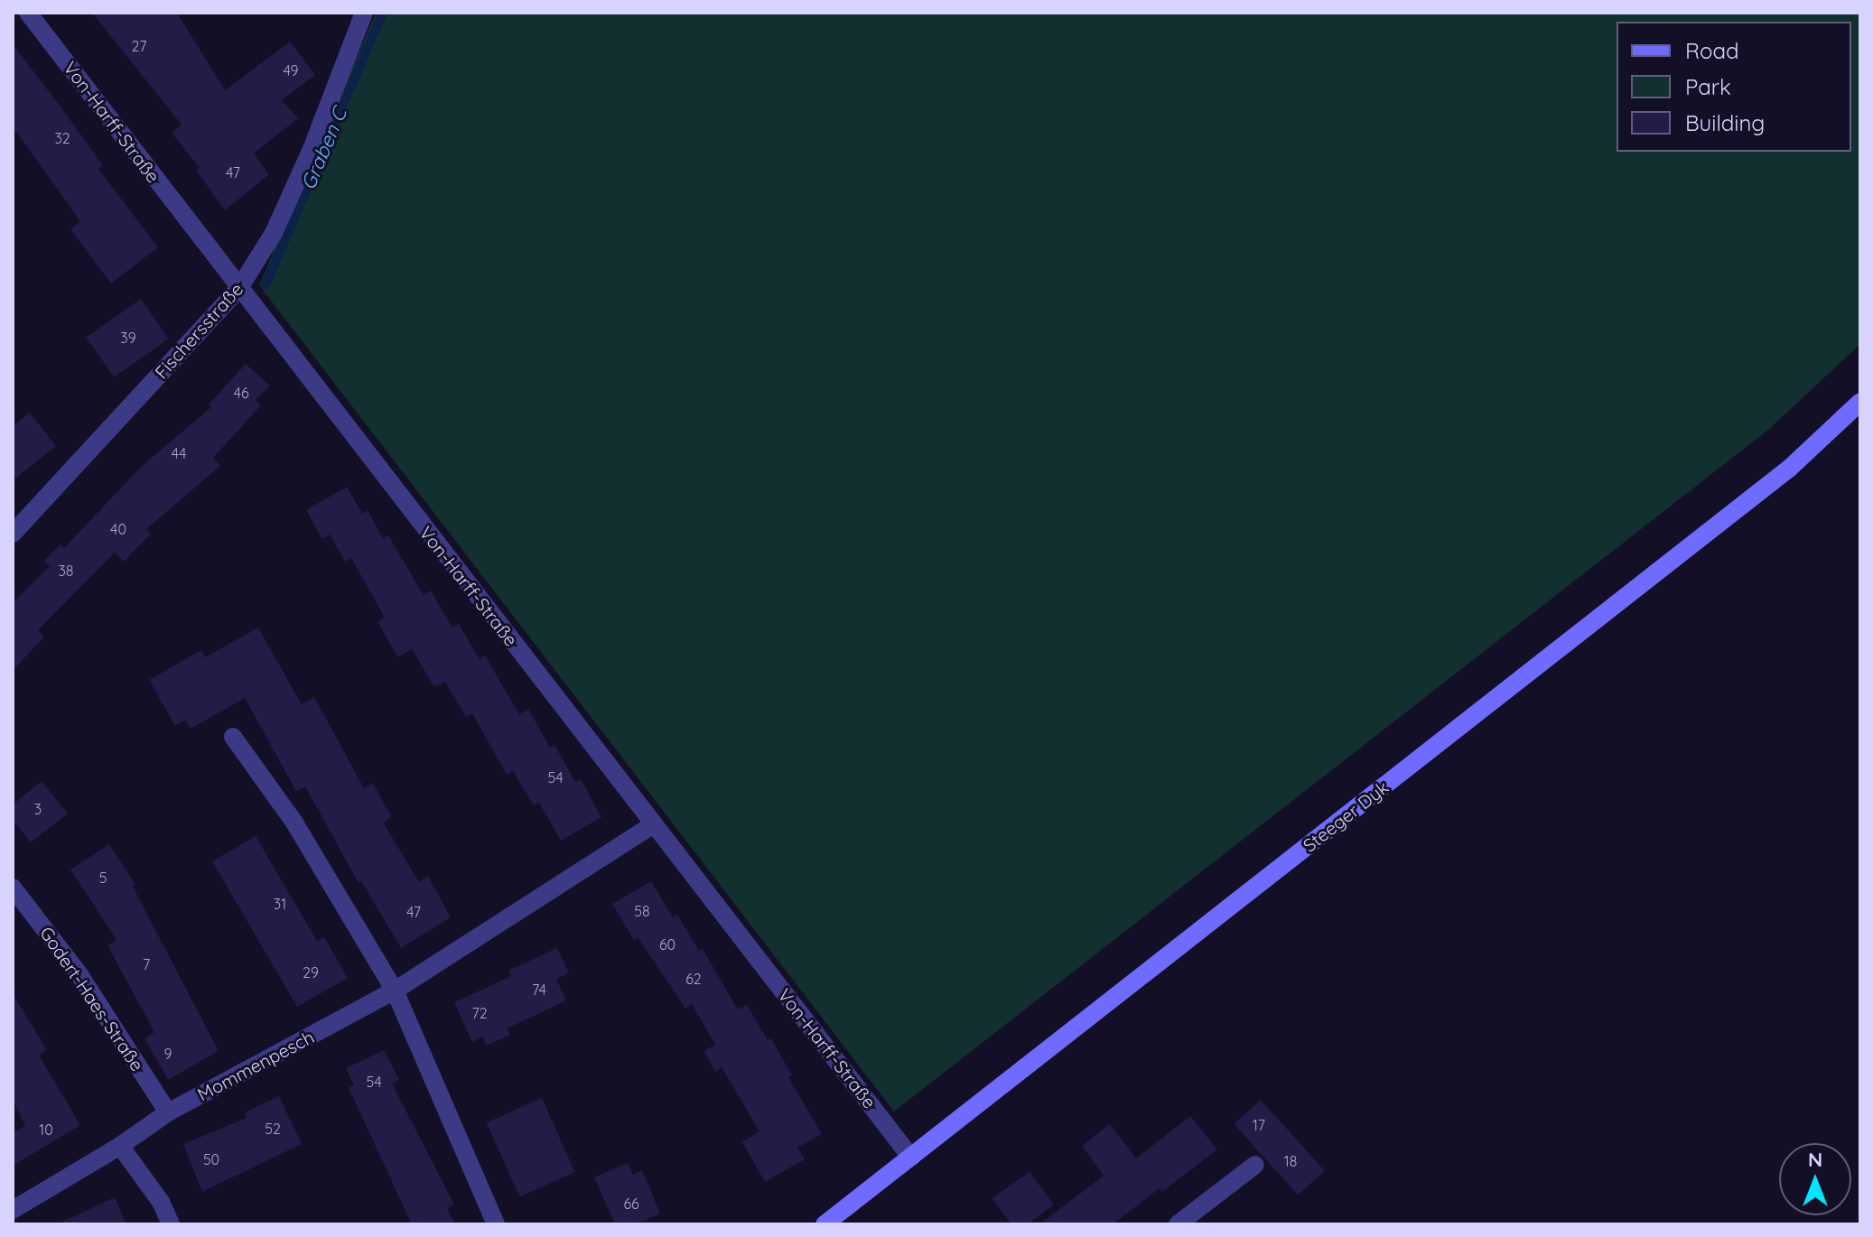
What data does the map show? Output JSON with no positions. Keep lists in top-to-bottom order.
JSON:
{
  "streets": {
    "street": [
      "Von-Harff-Straße",
      "Fischersstraße",
      "Steeger Dyk",
      "Godert-Haes-Straße",
      "Mommenpesch"
    ]
  },
  "crossings": [
    ["Von-Harff-Straße", "Fischersstraße"],
    ["Von-Harff-Straße", "Steeger Dyk"],
    ["Von-Harff-Straße", "Mommenpesch"],
    ["Godert-Haes-Straße", "Mommenpesch"]
  ],
  "water": ["Graben C"],
  "house_numbers": [
    "27",
    "49",
    "32",
    "47",
    "39",
    "46",
    "44",
    "40",
    "38",
    "54",
    "3",
    "5",
    "31",
    "58",
    "47",
    "60",
    "7",
    "29",
    "62",
    "74",
    "72",
    "9",
    "54",
    "17",
    "52",
    "10",
    "50",
    "18",
    "66"
  ],
  "legend": ["Road", "Park", "Building"],
  "north": "top"
}
